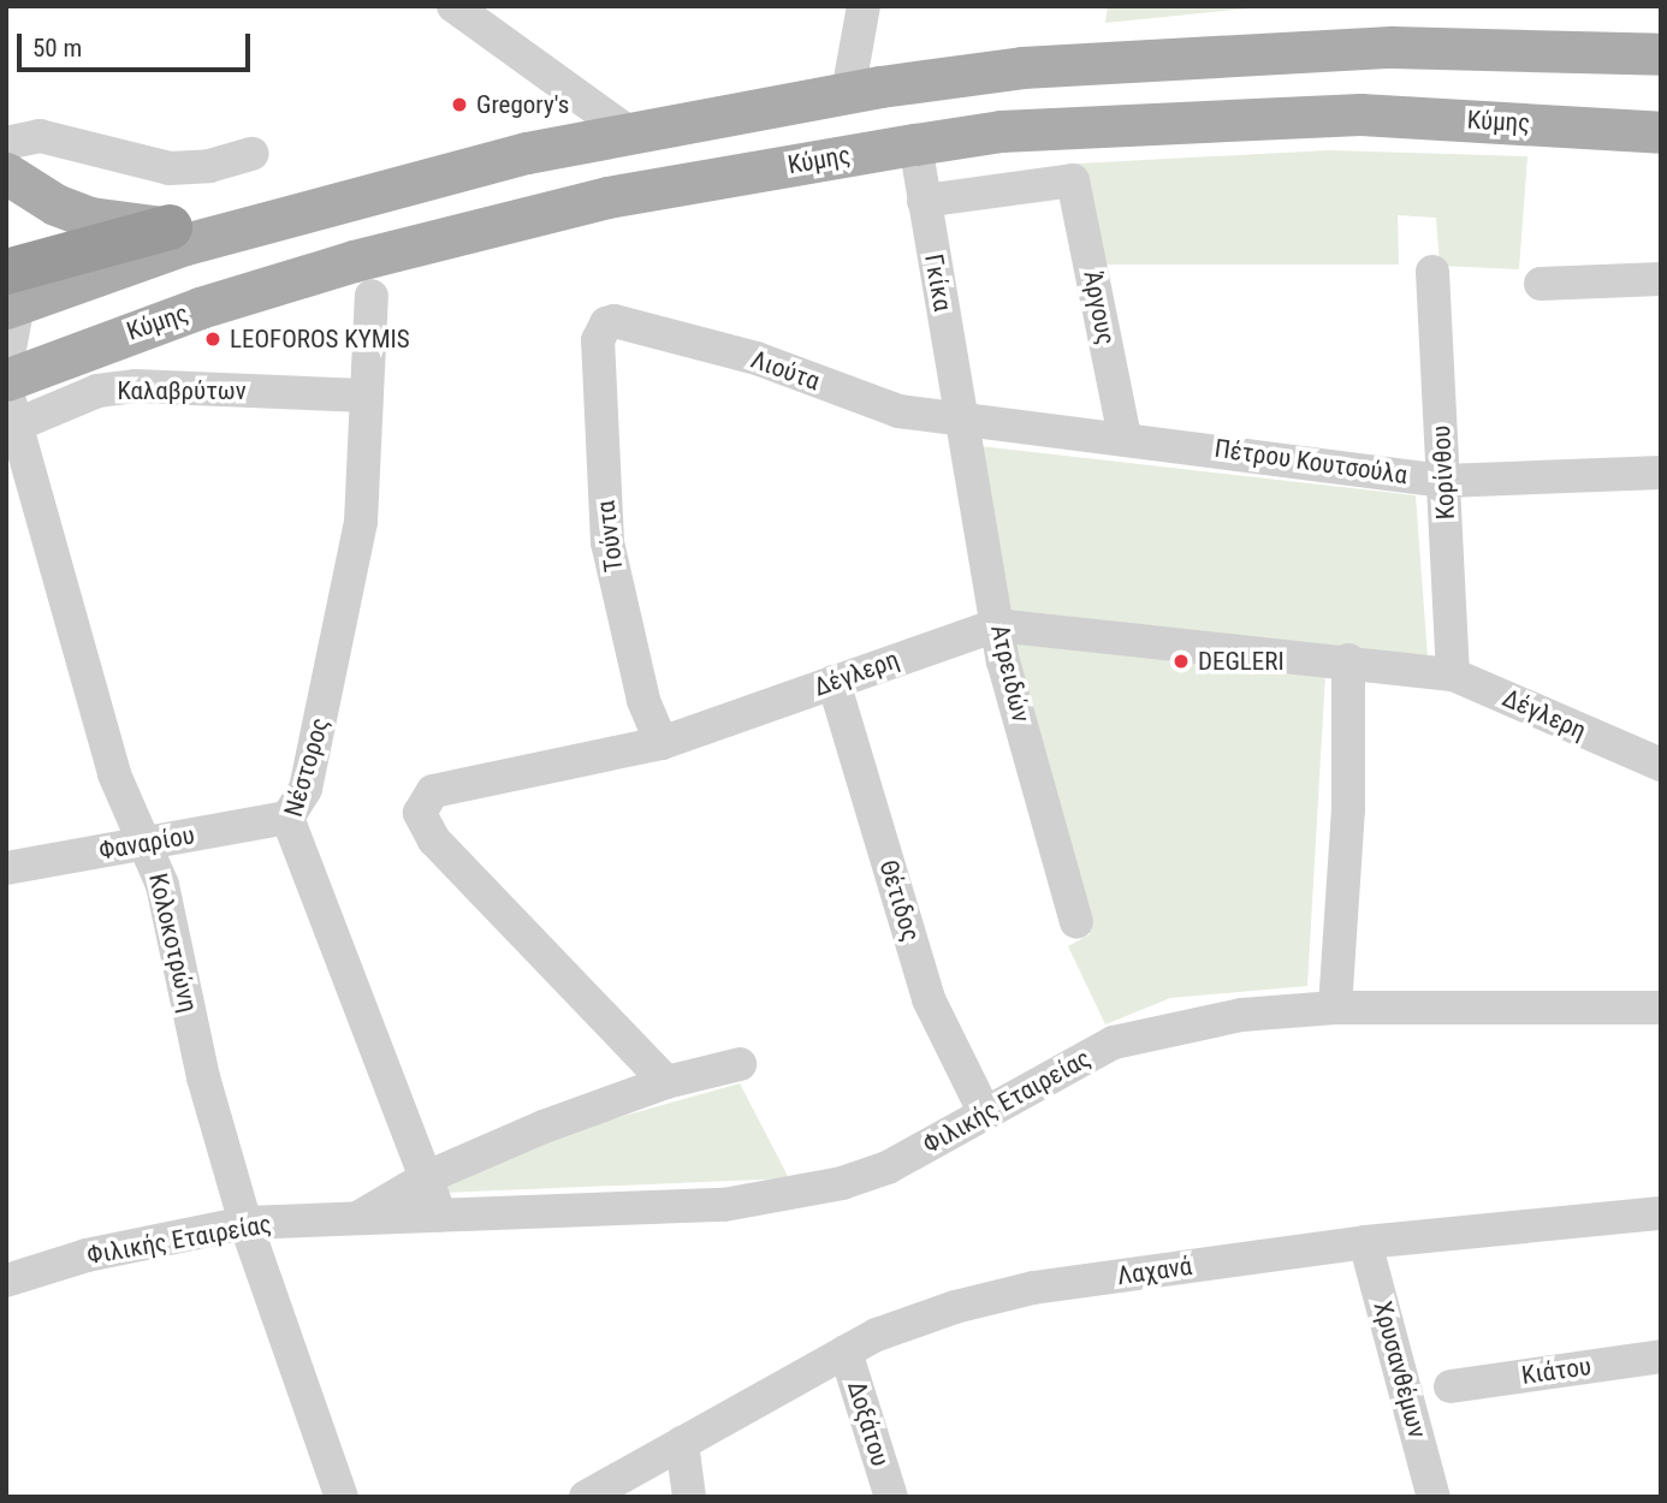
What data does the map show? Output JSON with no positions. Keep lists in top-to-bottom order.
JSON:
{
  "streets": {
    "main road": ["Κύμης"],
    "street": [
      "Γκίκα",
      "Άργους",
      "Λιούτα",
      "Καλαβρύτων",
      "Πέτρου Κουτσούλα",
      "Κορίνθου",
      "Τούντα",
      "Δέγλερη",
      "Ατρειδών",
      "Νέστορος",
      "Φαναρίου",
      "Θέτιδος",
      "Κολοκοτρώνη",
      "Φιλικής Εταιρείας",
      "Λαχανά",
      "Χρυσανθέμων",
      "Κιάτου",
      "Δοξάτου"
    ]
  },
  "crossings": [
    ["Κύμης", "Γκίκα"],
    ["Γκίκα", "Άργους"],
    ["Γκίκα", "Λιούτα"],
    ["Γκίκα", "Πέτρου Κουτσούλα"],
    ["Γκίκα", "Ατρειδών"],
    ["Άργους", "Πέτρου Κουτσούλα"],
    ["Λιούτα", "Πέτρου Κουτσούλα"],
    ["Λιούτα", "Τούντα"],
    ["Λιούτα", "Ατρειδών"],
    ["Καλαβρύτων", "Νέστορος"],
    ["Καλαβρύτων", "Κολοκοτρώνη"],
    ["Πέτρου Κουτσούλα", "Κορίνθου"],
    ["Πέτρου Κουτσούλα", "Ατρειδών"],
    ["Κορίνθου", "Δέγλερη"],
    ["Τούντα", "Δέγλερη"],
    ["Δέγλερη", "Ατρειδών"],
    ["Δέγλερη", "Θέτιδος"],
    ["Δέγλερη", "Φιλικής Εταιρείας"],
    ["Νέστορος", "Φαναρίου"],
    ["Νέστορος", "Φιλικής Εταιρείας"],
    ["Φαναρίου", "Κολοκοτρώνη"],
    ["Θέτιδος", "Φιλικής Εταιρείας"],
    ["Κολοκοτρώνη", "Φιλικής Εταιρείας"],
    ["Λαχανά", "Χρυσανθέμων"],
    ["Λαχανά", "Δοξάτου"]
  ],
  "places": ["Gregory's", "LEOFOROS KYMIS", "DEGLERI"],
  "scale_bar": "50 m"
}
